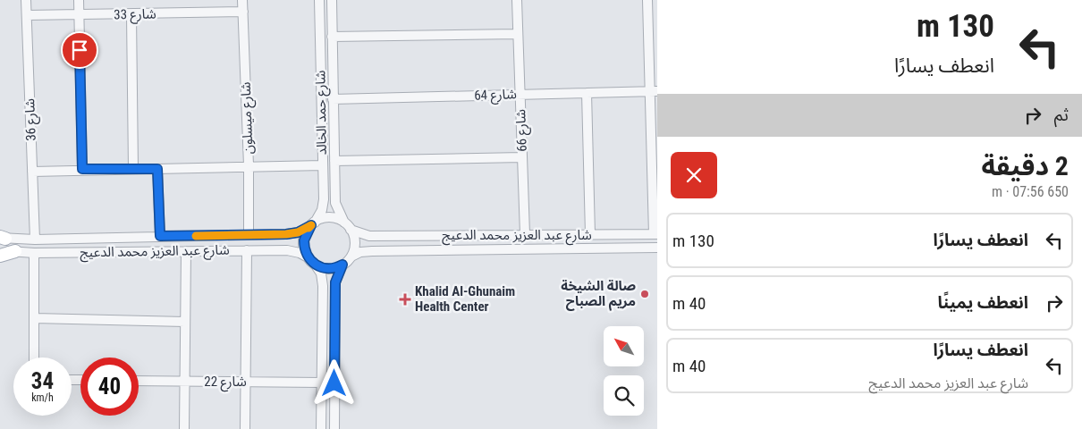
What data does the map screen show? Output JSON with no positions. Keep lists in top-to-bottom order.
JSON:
{
  "streets": {
    "street": [
      "شارع 33",
      "شارع 64",
      "شارع حمد الخالد",
      "شارع ميسلون",
      "شارع 36",
      "شارع 66",
      "شارع عبد العزيز محمد الدعيج",
      "شارع 22"
    ]
  },
  "crossings": [
    ["شارع 33", "شارع ميسلون"],
    ["شارع 33", "شارع 36"],
    ["شارع 64", "شارع حمد الخالد"],
    ["شارع 64", "شارع 66"],
    ["شارع حمد الخالد", "شارع عبد العزيز محمد الدعيج"],
    ["شارع ميسلون", "شارع عبد العزيز محمد الدعيج"],
    ["شارع 36", "شارع عبد العزيز محمد الدعيج"],
    ["شارع 66", "شارع عبد العزيز محمد الدعيج"]
  ],
  "places": {
    "other": ["صالة الشيخة مريم الصباح"],
    "health": ["Khalid Al-Ghunaim Health Center"]
  },
  "north": "top left",
  "page": {
    "turn": ["130 m", "انعطف يسارًا"],
    "then": "ثم",
    "heading": ["2 دقيقة", "650 m · 07:56"],
    "list": [
      {
        "name": "انعطف يسارًا",
        "value": "130 m"
      },
      {
        "name": "انعطف يمينًا",
        "value": "40 m"
      },
      {
        "name": "انعطف يسارًا",
        "note": "شارع عبد العزيز محمد الدعيج",
        "value": "40 m"
      }
    ],
    "speed": "34 km/h",
    "limit": "40"
  }
}
